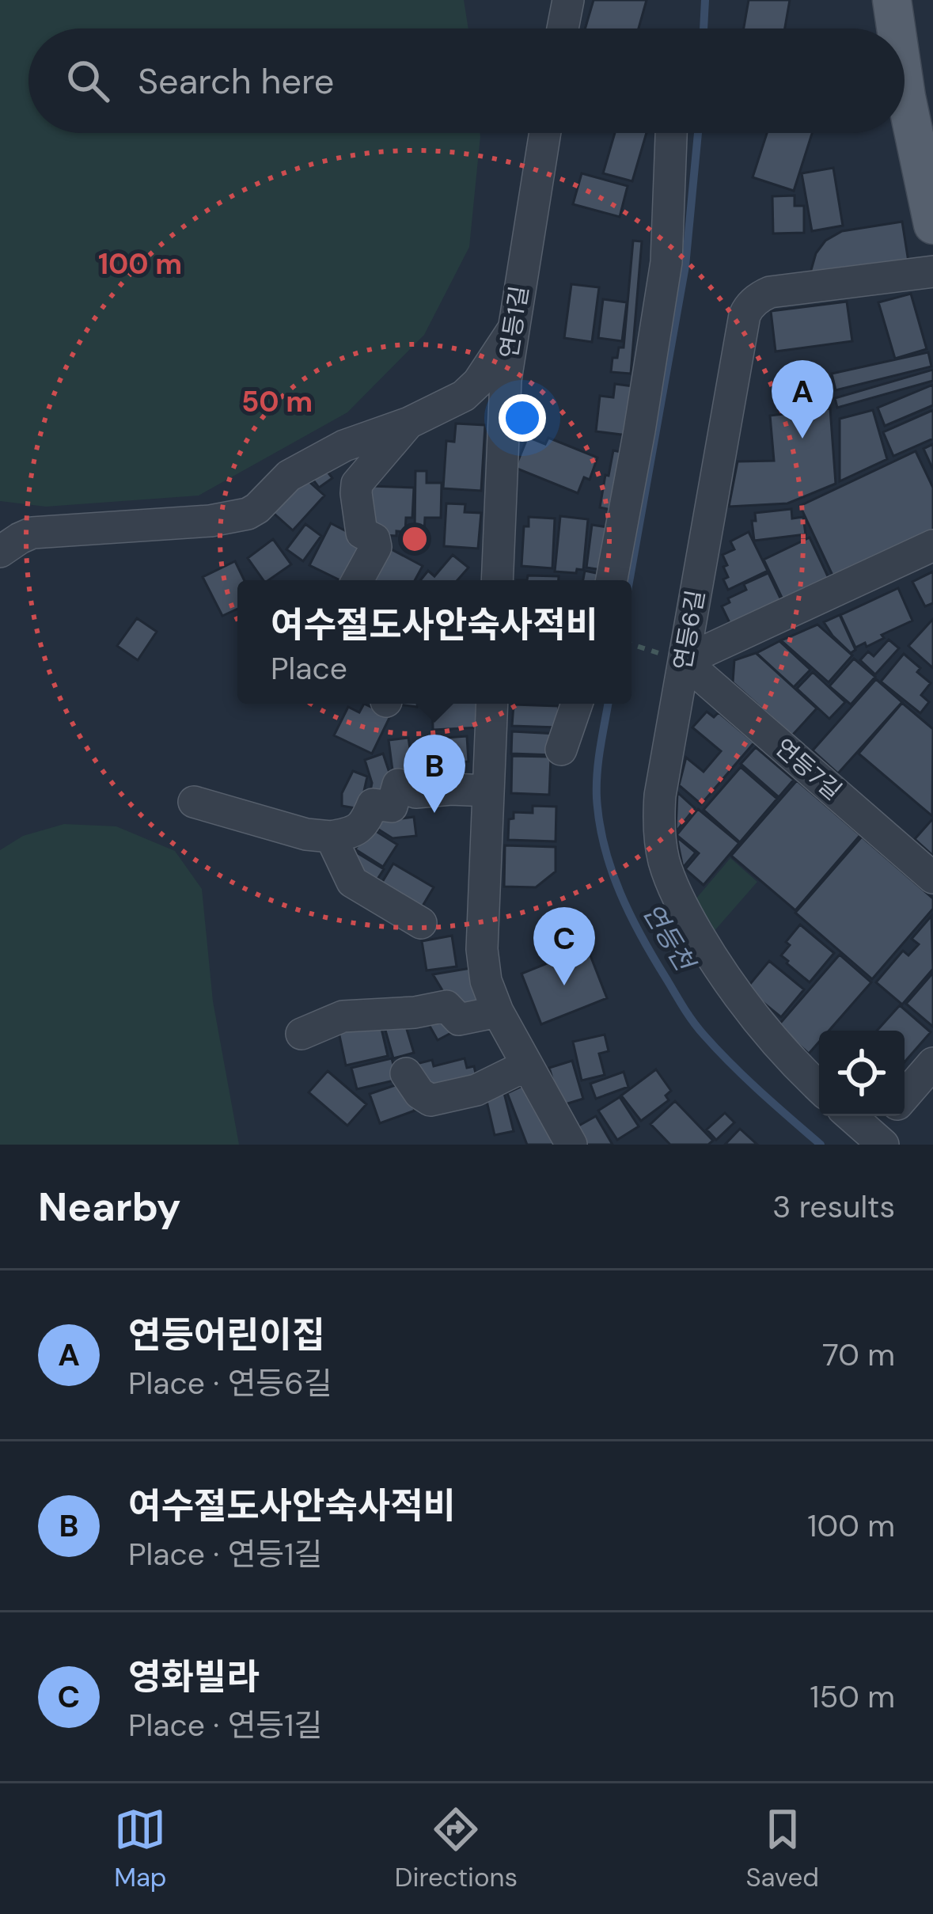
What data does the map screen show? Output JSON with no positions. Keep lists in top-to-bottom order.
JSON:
{
  "streets": {
    "street": ["연등1길", "연등6길", "연등7길"]
  },
  "crossings": [
    ["연등6길", "연등7길"]
  ],
  "water": ["연등천"],
  "page": {
    "search": "Search here",
    "pins": ["A", "B", "C"],
    "popup": ["여수절도사안숙사적비", "Place"],
    "heading": ["Nearby", "3 results"],
    "list": [
      {
        "mark": "A",
        "name": "연등어린이집",
        "note": "Place · 연등6길",
        "value": "70 m"
      },
      {
        "mark": "B",
        "name": "여수절도사안숙사적비",
        "note": "Place · 연등1길",
        "value": "100 m"
      },
      {
        "mark": "C",
        "name": "영화빌라",
        "note": "Place · 연등1길",
        "value": "150 m"
      }
    ],
    "nav": ["Map", "Directions", "Saved"]
  },
  "rings": ["100 m", "50 m"]
}
